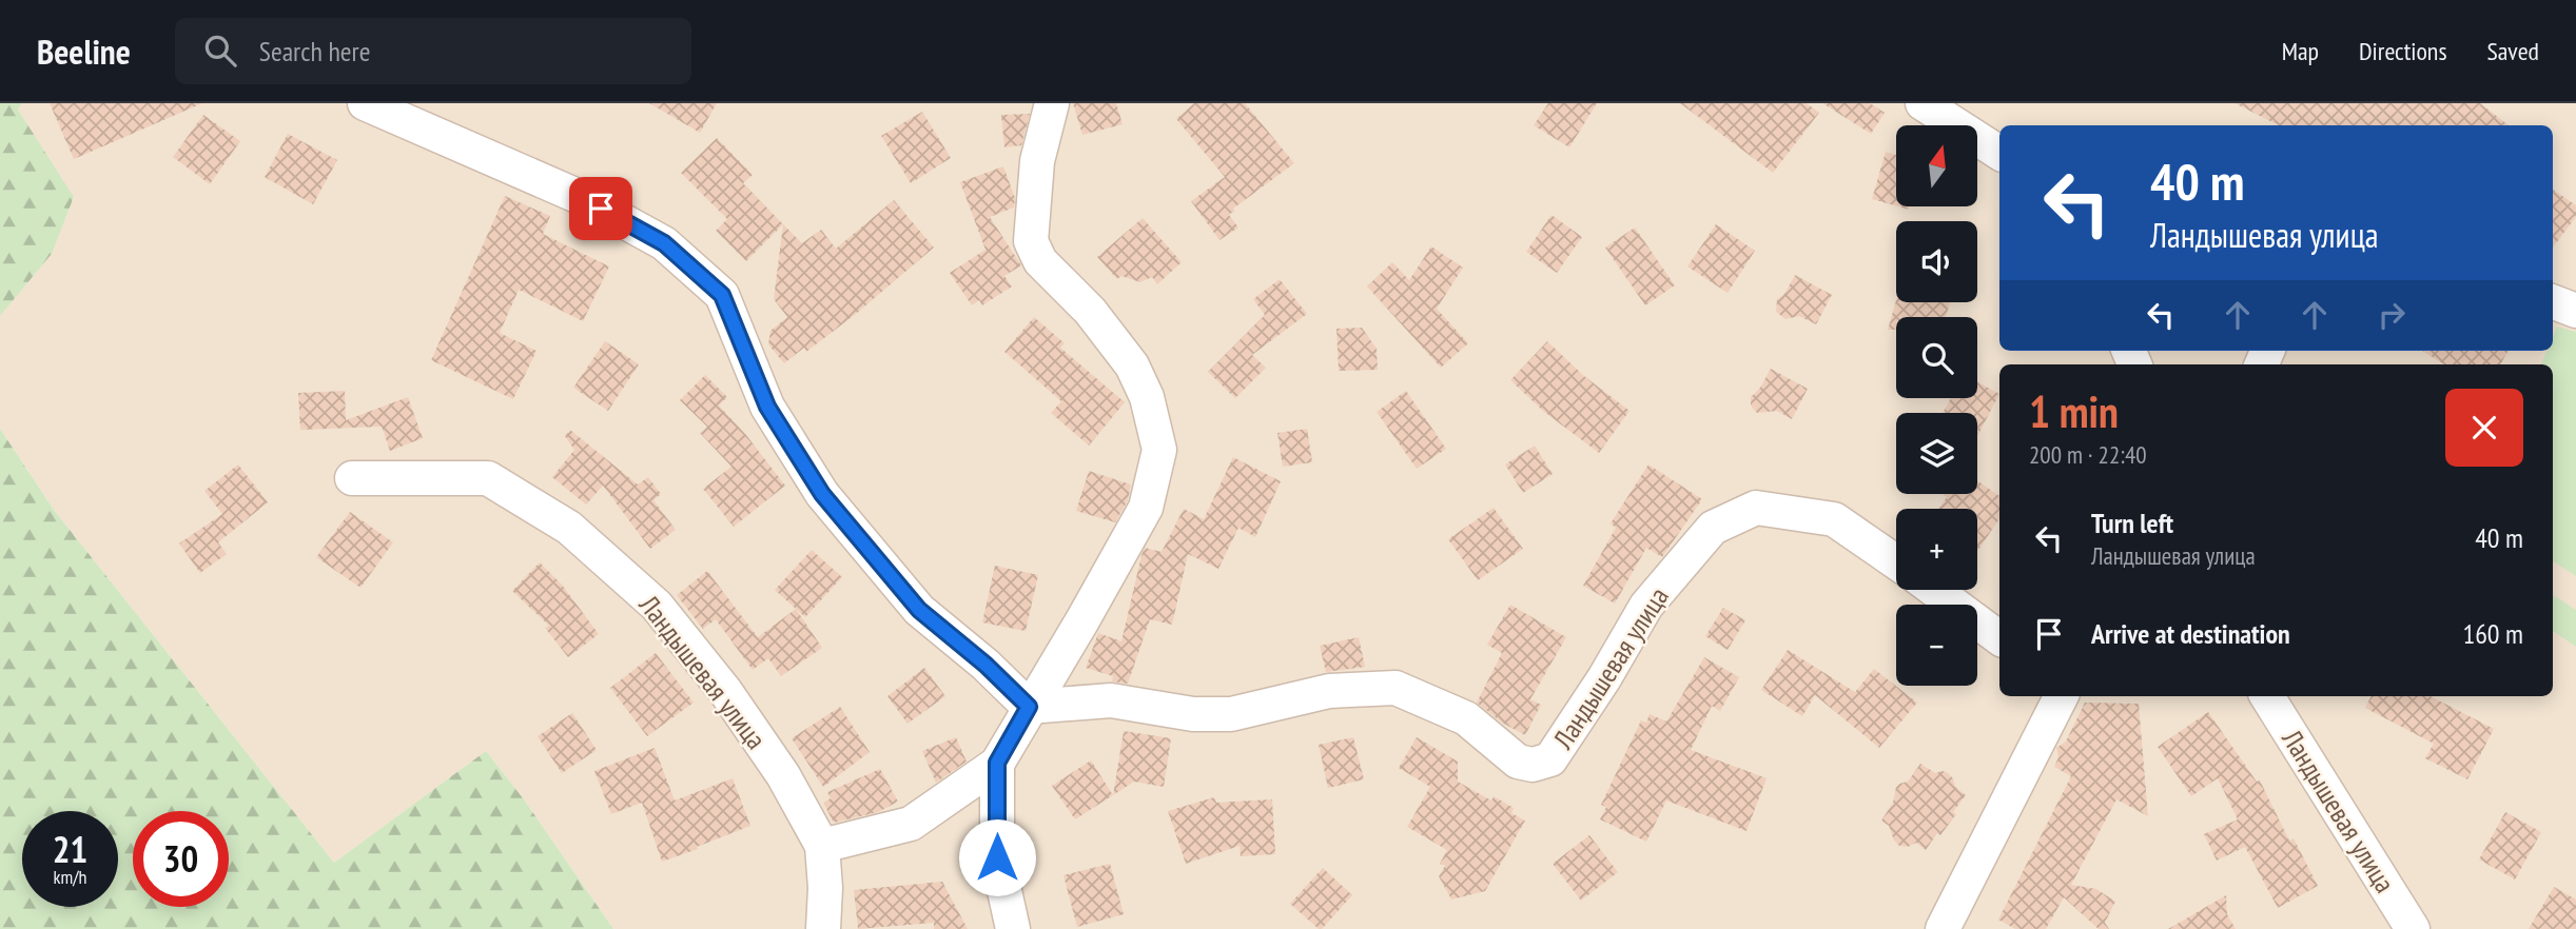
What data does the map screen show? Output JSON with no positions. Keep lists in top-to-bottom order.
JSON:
{
  "streets": {
    "street": ["Ландышевая улица"]
  },
  "north": "top",
  "page": {
    "header": "Beeline",
    "search": "Search here",
    "nav": ["Map", "Directions", "Saved"],
    "map_buttons": ["+", "−"],
    "turn": ["40 m", "Ландышевая улица"],
    "heading": ["1 min", "200 m · 22:40"],
    "list": [
      {
        "name": "Turn left",
        "note": "Ландышевая улица",
        "value": "40 m"
      },
      {
        "name": "Arrive at destination",
        "value": "160 m"
      }
    ],
    "speed": "21 km/h",
    "limit": "30"
  }
}
